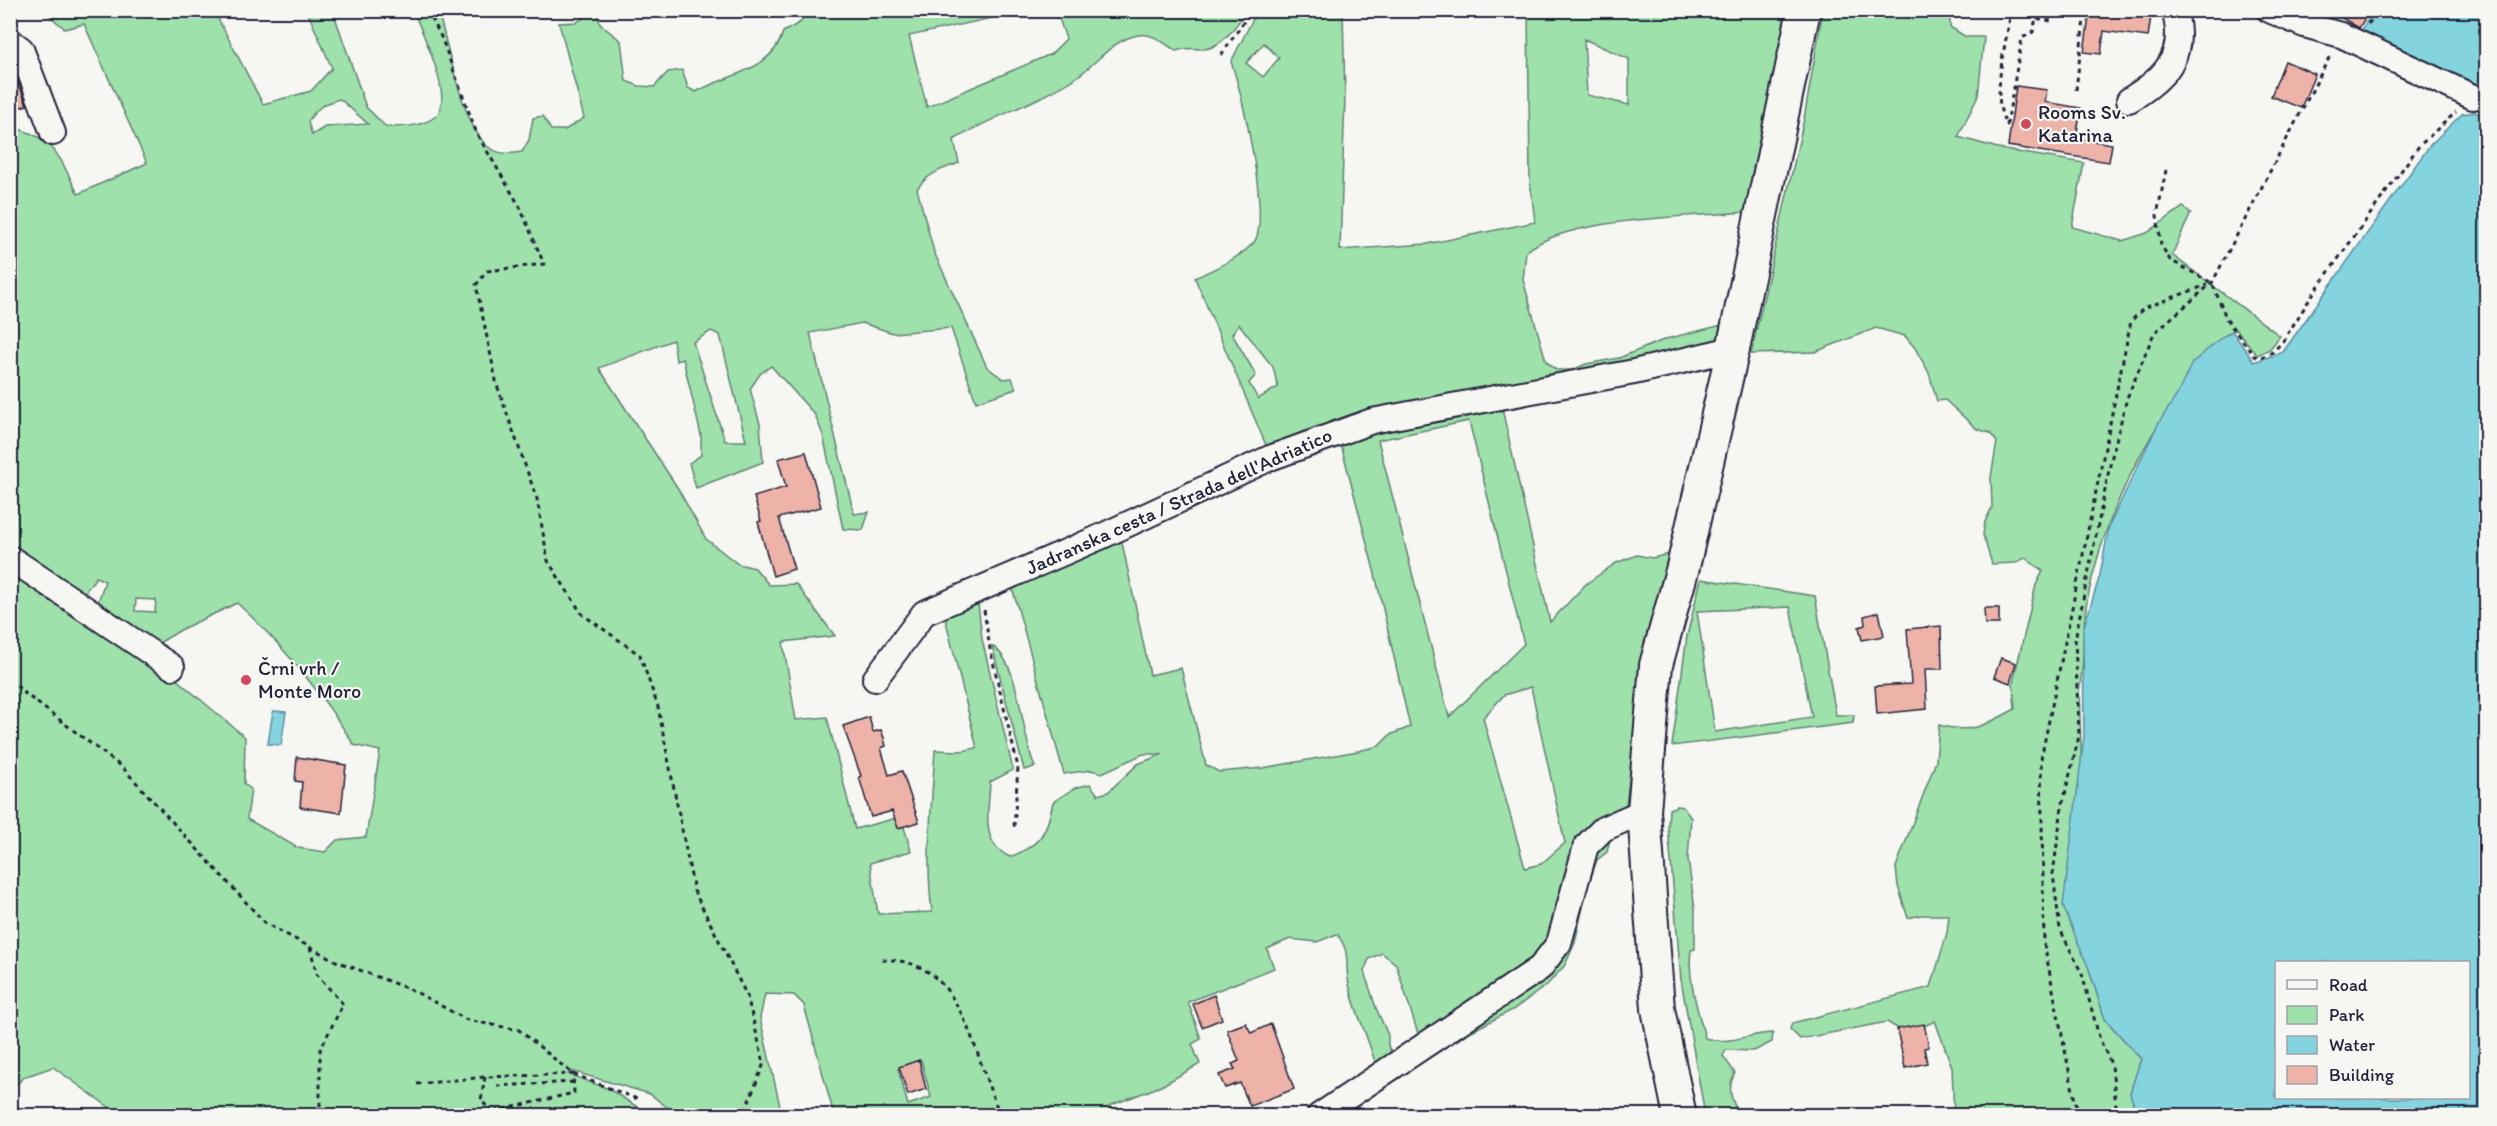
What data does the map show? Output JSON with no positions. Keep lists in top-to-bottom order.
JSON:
{
  "streets": {
    "street": ["Jadranska cesta / Strada dell'Adriatico"]
  },
  "places": ["Rooms Sv. Katarina", "Črni vrh / Monte Moro"],
  "legend": [
    "Road",
    "Park",
    "Water",
    "Building"
  ]
}
